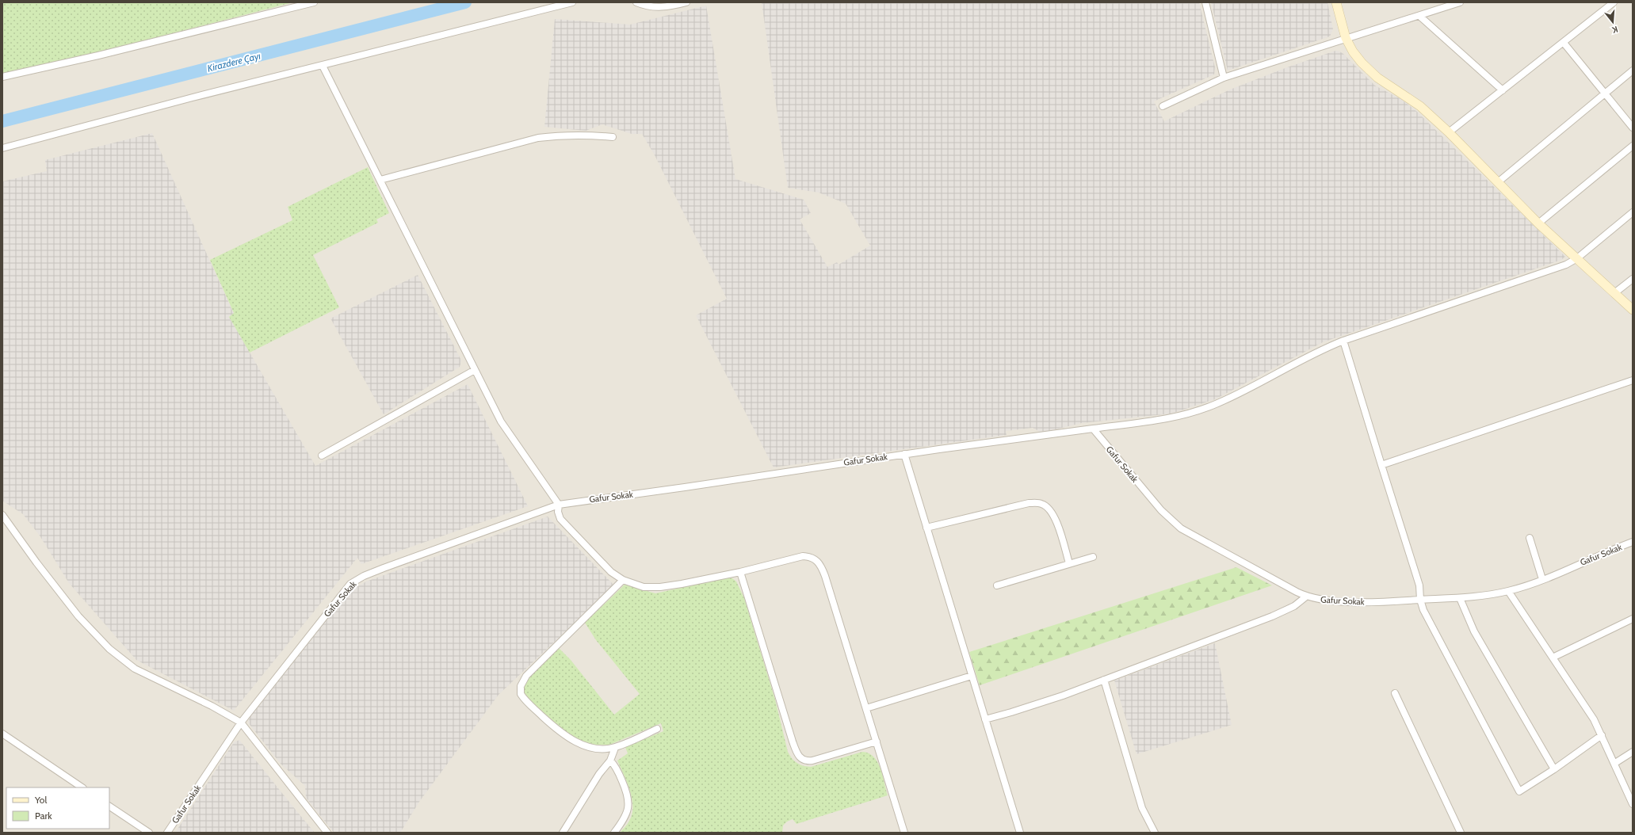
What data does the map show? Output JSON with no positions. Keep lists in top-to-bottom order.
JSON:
{
  "streets": {
    "street": ["Gafur Sokak"]
  },
  "water": ["Kirazdere Çayı"],
  "legend": ["Yol", "Park"],
  "north": "bottom"
}
